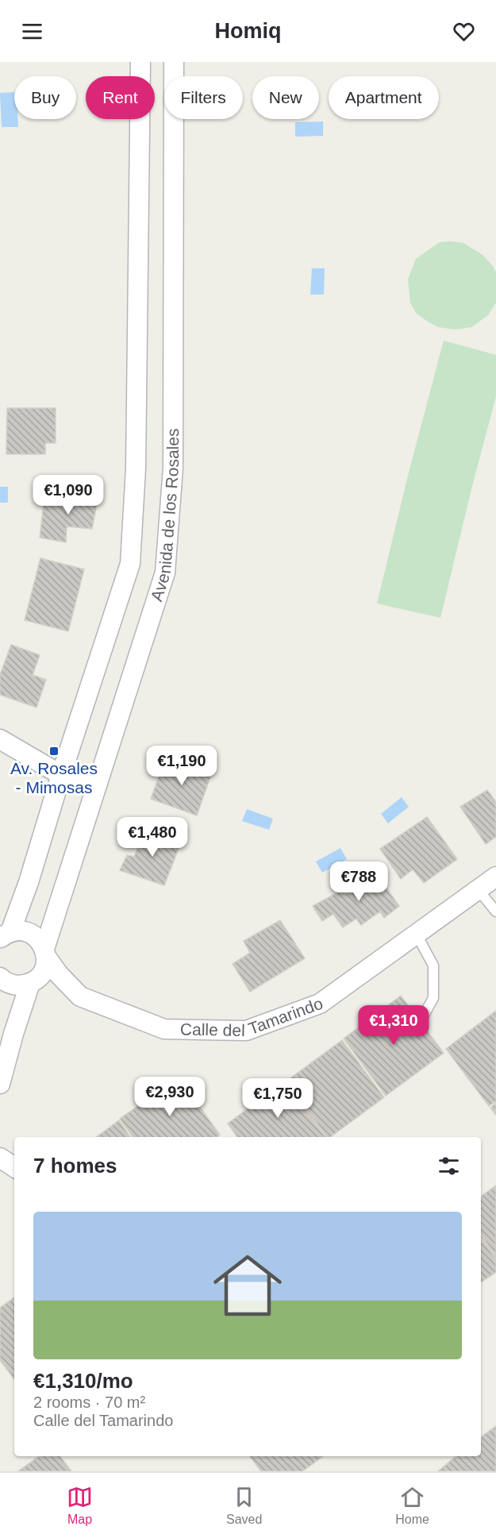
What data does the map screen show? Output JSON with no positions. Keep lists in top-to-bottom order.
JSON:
{
  "streets": {
    "street": ["Avenida de los Rosales", "Calle del Tamarindo"]
  },
  "crossings": [
    ["Avenida de los Rosales", "Calle del Tamarindo"]
  ],
  "places": {
    "transit": ["Av. Rosales - Mimosas"]
  },
  "page": {
    "header": "Homiq",
    "chip": [
      "Buy",
      "Rent",
      "Filters",
      "New",
      "Apartment"
    ],
    "price": [
      "€1,090",
      "€1,190",
      "€1,480",
      "€788",
      "€1,310",
      "€2,930",
      "€1,750"
    ],
    "heading": "7 homes",
    "list": [
      {
        "name": "€1,310/mo",
        "note": "2 rooms · 70 m² · Calle del Tamarindo"
      }
    ],
    "tabs": ["Map", "Saved", "Home"]
  }
}
